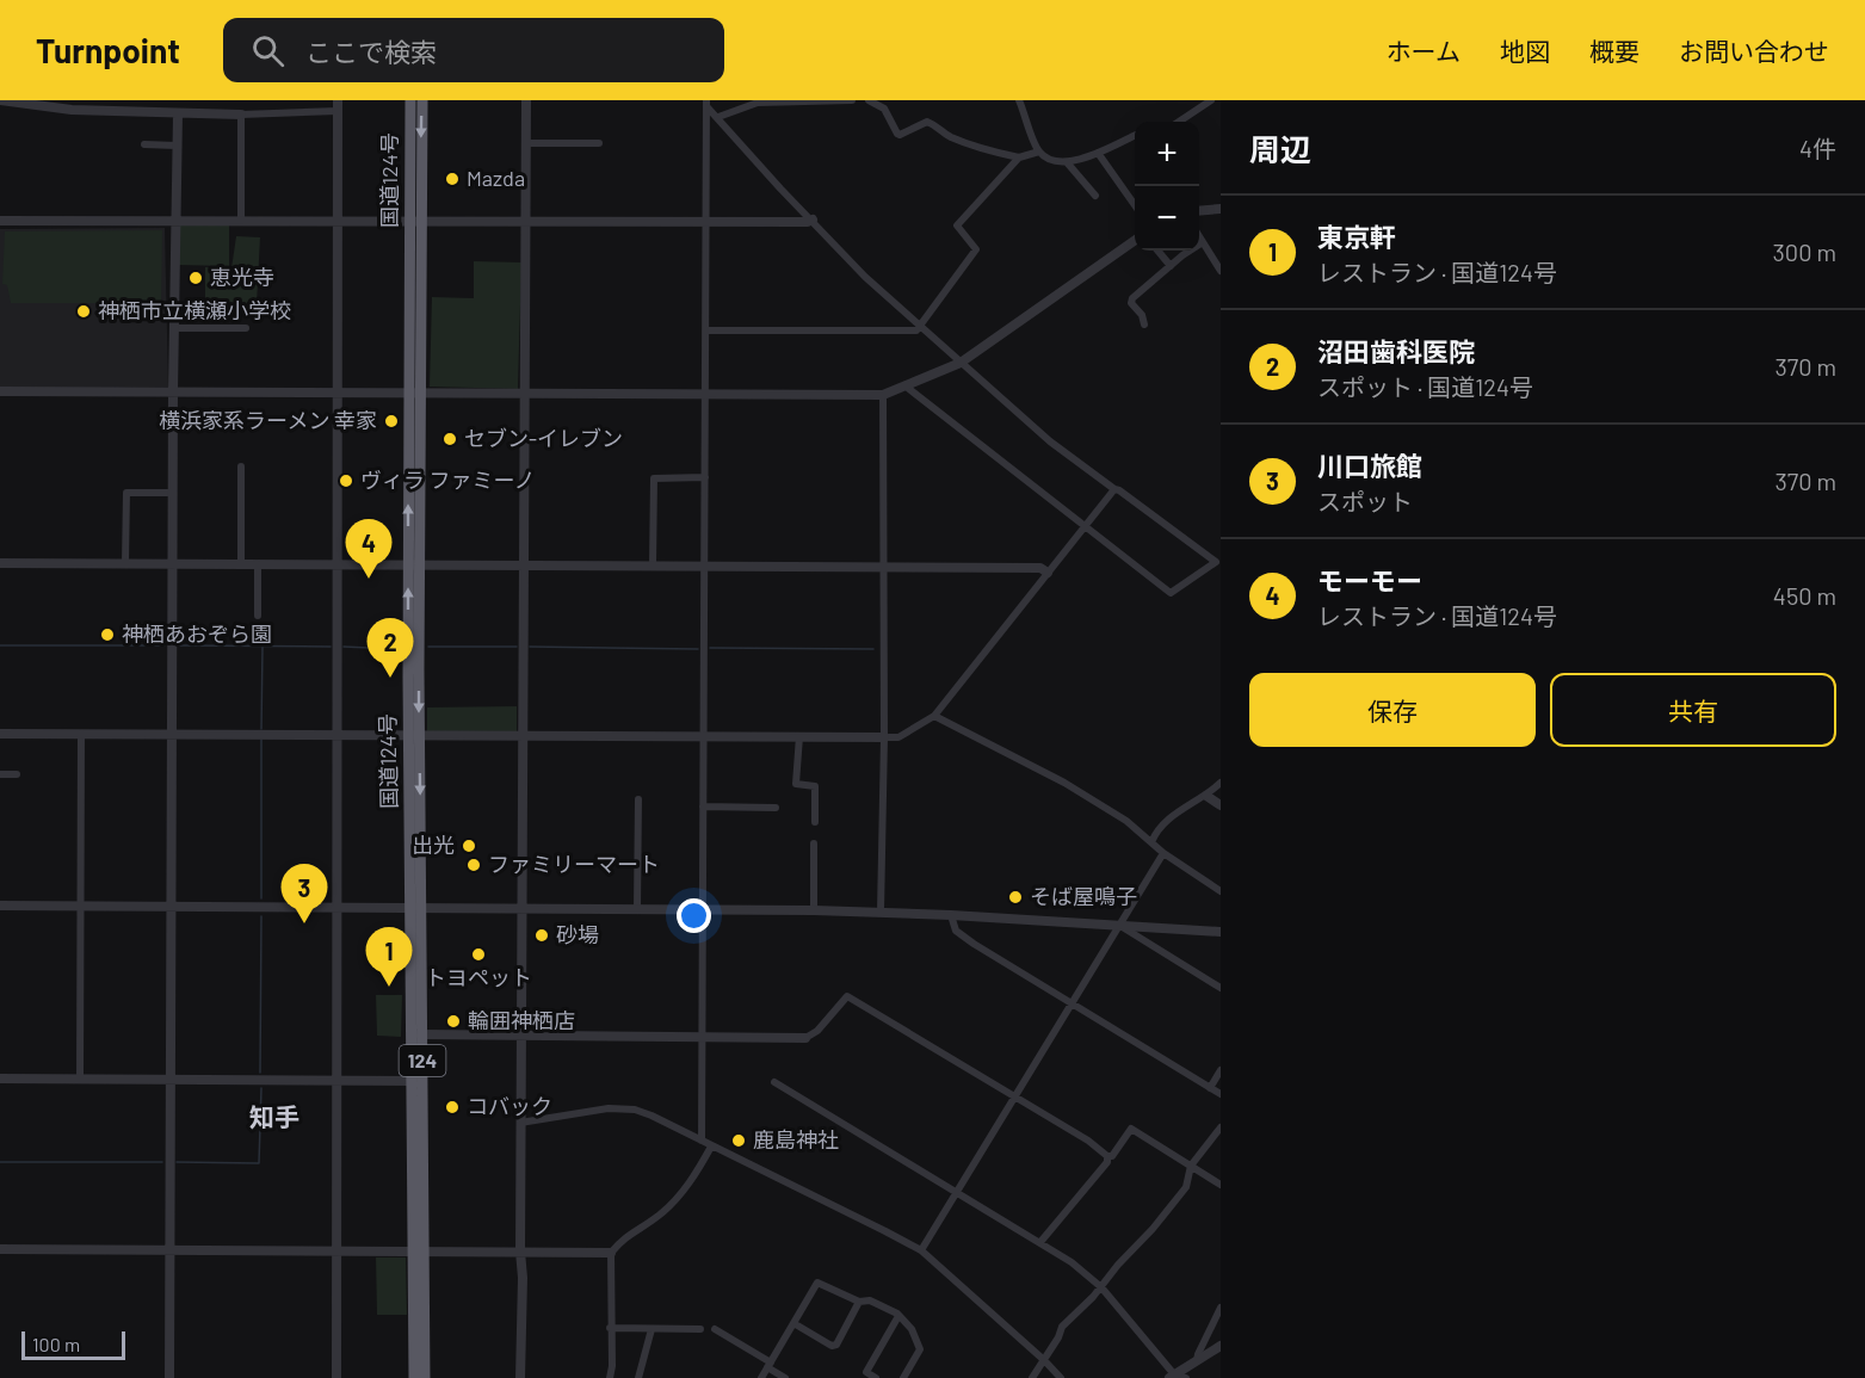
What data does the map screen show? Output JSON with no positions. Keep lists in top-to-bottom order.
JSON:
{
  "streets": {
    "highway": ["国道124号", "124"]
  },
  "districts": ["知手"],
  "places": [
    "Mazda",
    "恵光寺",
    "神栖市立横瀬小学校",
    "横浜家系ラーメン 幸家",
    "セブン-イレブン",
    "ヴィラ ファミーノ",
    "神栖あおぞら園",
    "出光",
    "ファミリーマート",
    "そば屋鳴子",
    "砂場",
    "トヨペット",
    "輪囲神栖店",
    "コバック",
    "鹿島神社"
  ],
  "scale_bar": "100 m",
  "page": {
    "header": "Turnpoint",
    "search": "ここで検索",
    "nav": [
      "ホーム",
      "地図",
      "概要",
      "お問い合わせ"
    ],
    "heading": ["周辺", "4件"],
    "map_buttons": ["+", "−"],
    "list": [
      {
        "mark": "1",
        "name": "東京軒",
        "note": "レストラン · 国道124号",
        "value": "300 m"
      },
      {
        "mark": "2",
        "name": "沼田歯科医院",
        "note": "スポット · 国道124号",
        "value": "370 m"
      },
      {
        "mark": "3",
        "name": "川口旅館",
        "note": "スポット",
        "value": "370 m"
      },
      {
        "mark": "4",
        "name": "モーモー",
        "note": "レストラン · 国道124号",
        "value": "450 m"
      }
    ],
    "pins": [
      "4",
      "2",
      "3",
      "1"
    ],
    "buttons": ["保存", "共有"],
    "scale": "100 m"
  }
}
